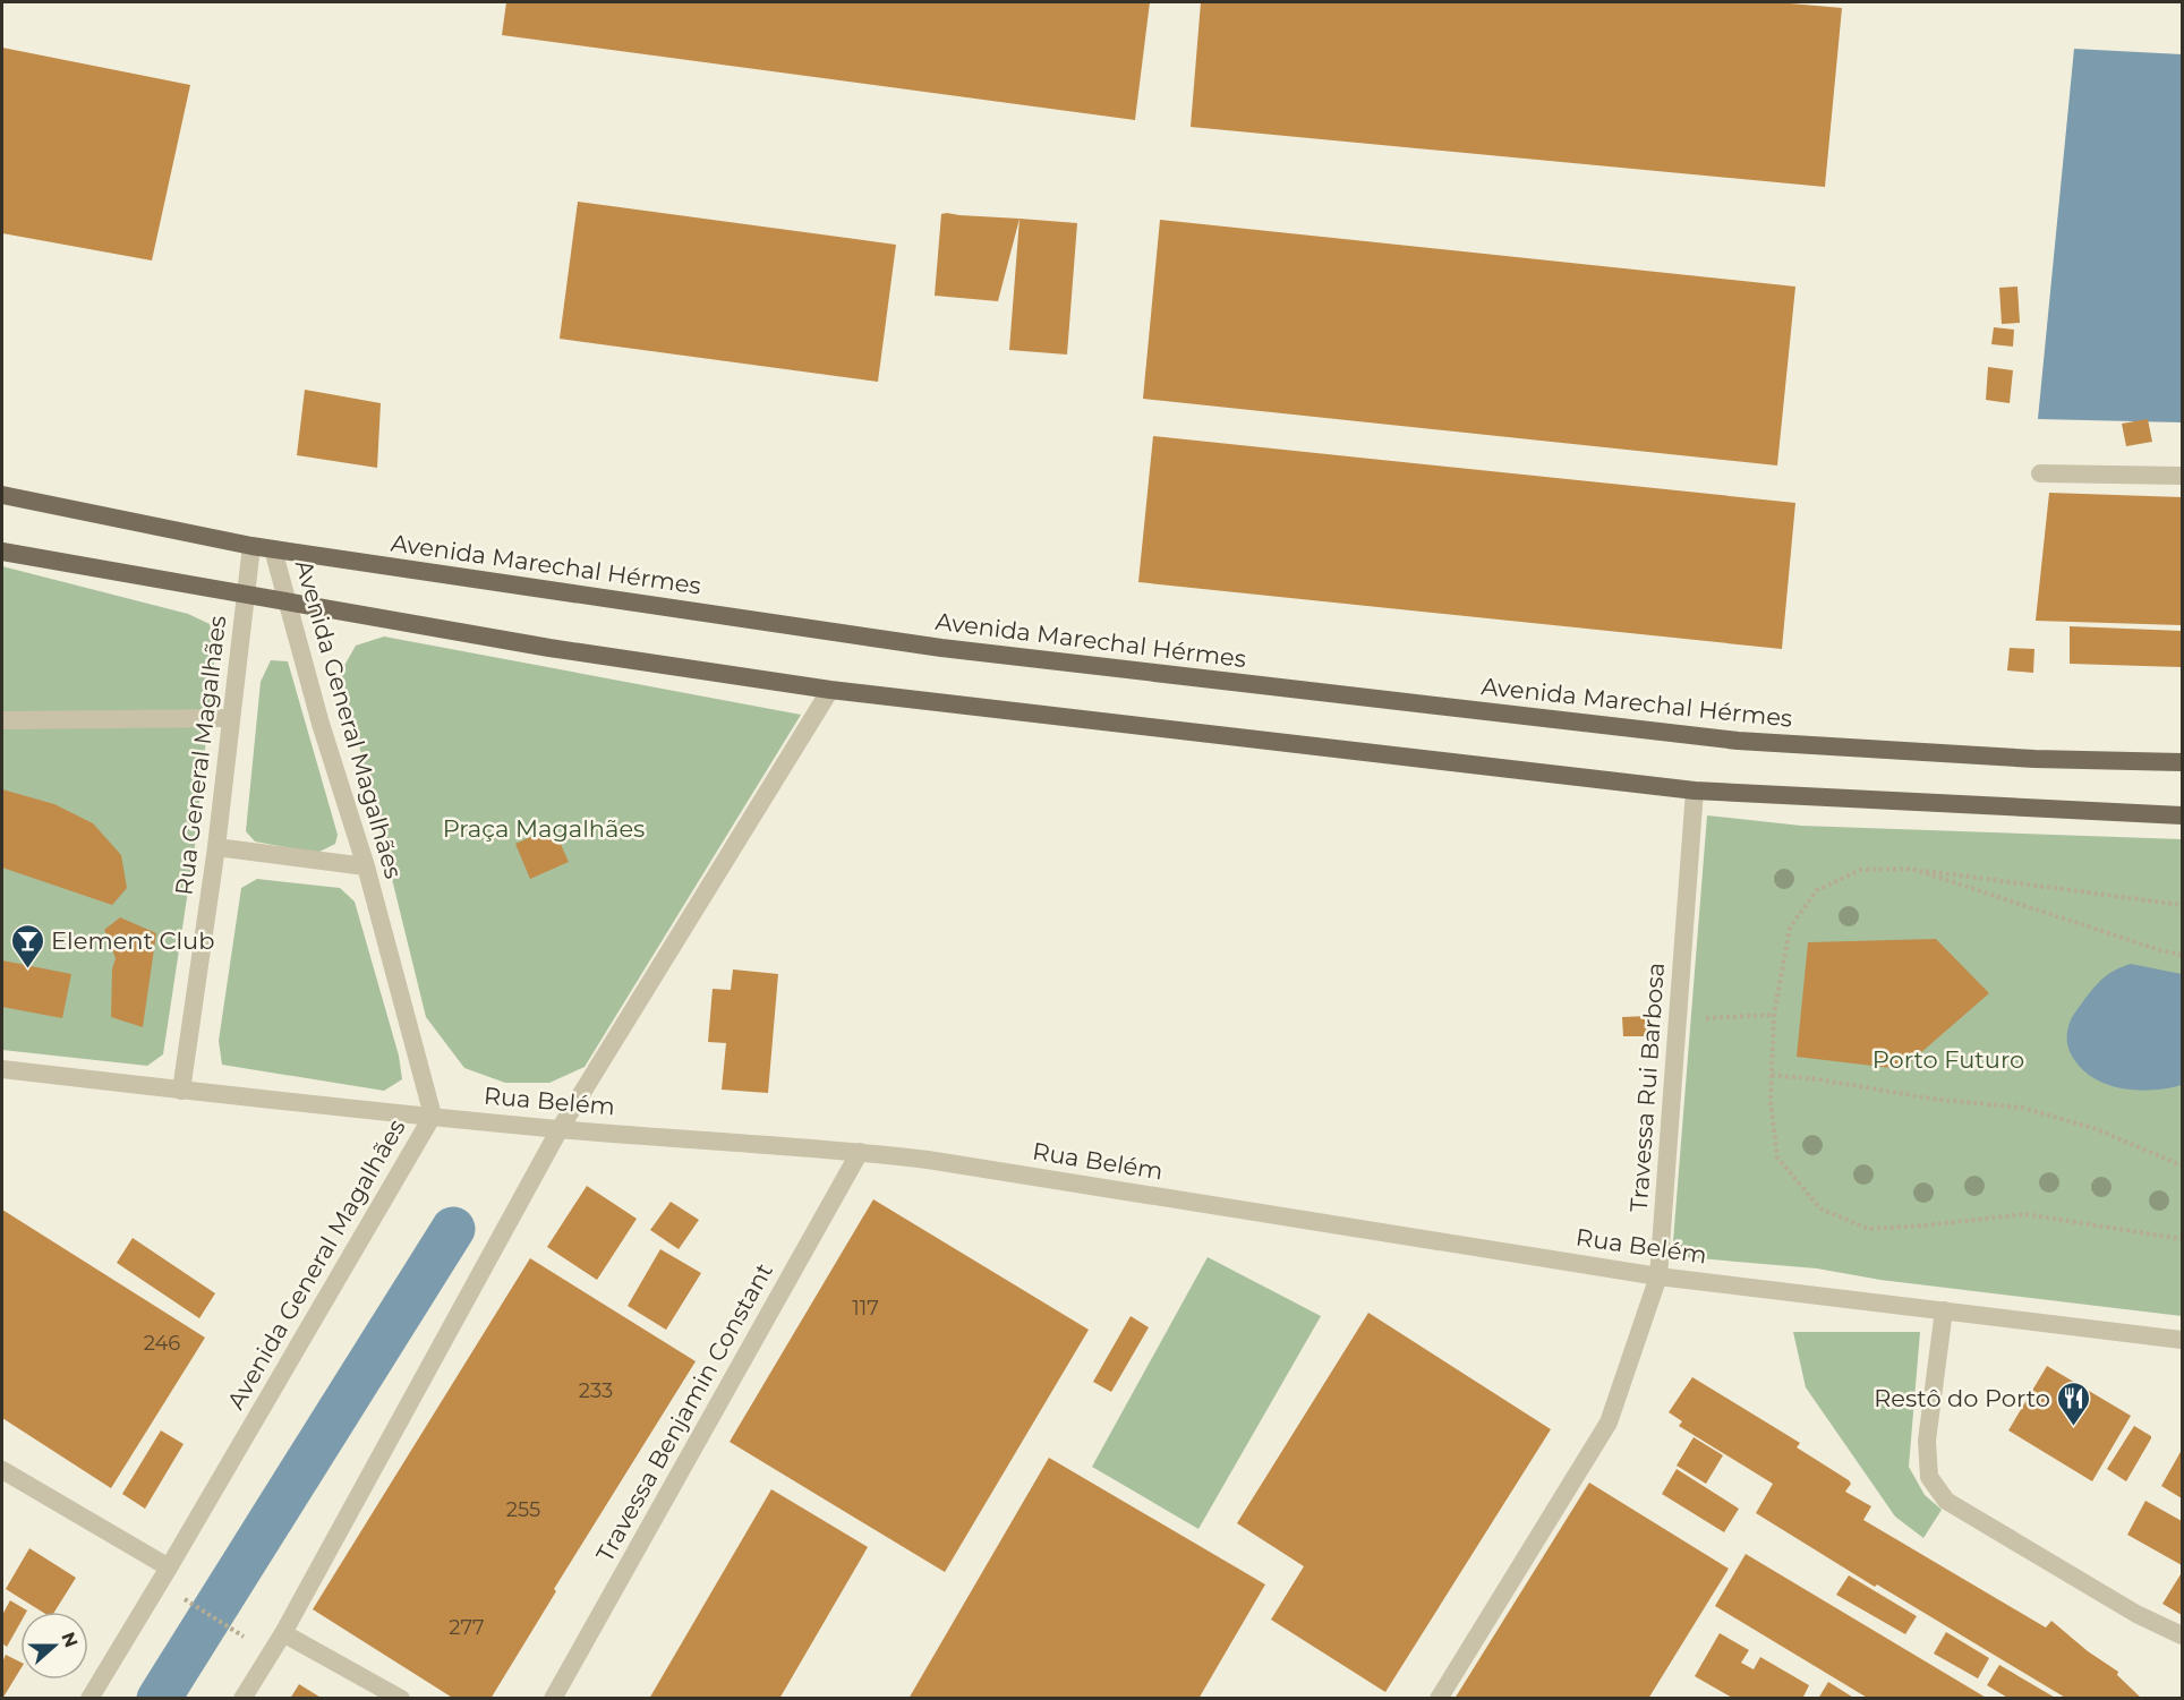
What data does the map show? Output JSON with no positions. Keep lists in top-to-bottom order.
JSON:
{
  "streets": {
    "main road": ["Avenida Marechal Hérmes"],
    "street": [
      "Avenida General Magalhães",
      "Rua General Magalhães",
      "Travessa Rui Barbosa",
      "Rua Belém",
      "Travessa Benjamin Constant"
    ]
  },
  "crossings": [
    ["Avenida Marechal Hérmes", "Avenida General Magalhães"],
    ["Avenida Marechal Hérmes", "Rua General Magalhães"],
    ["Avenida General Magalhães", "Rua Belém"],
    ["Rua General Magalhães", "Rua Belém"],
    ["Travessa Rui Barbosa", "Rua Belém"],
    ["Rua Belém", "Travessa Benjamin Constant"]
  ],
  "parks": ["Praça Magalhães", "Porto Futuro"],
  "places": {
    "bar": ["Element Club"],
    "restaurant": ["Restô do Porto"]
  },
  "house_numbers": [
    "117",
    "246",
    "233",
    "255",
    "277"
  ],
  "north": "right"
}
